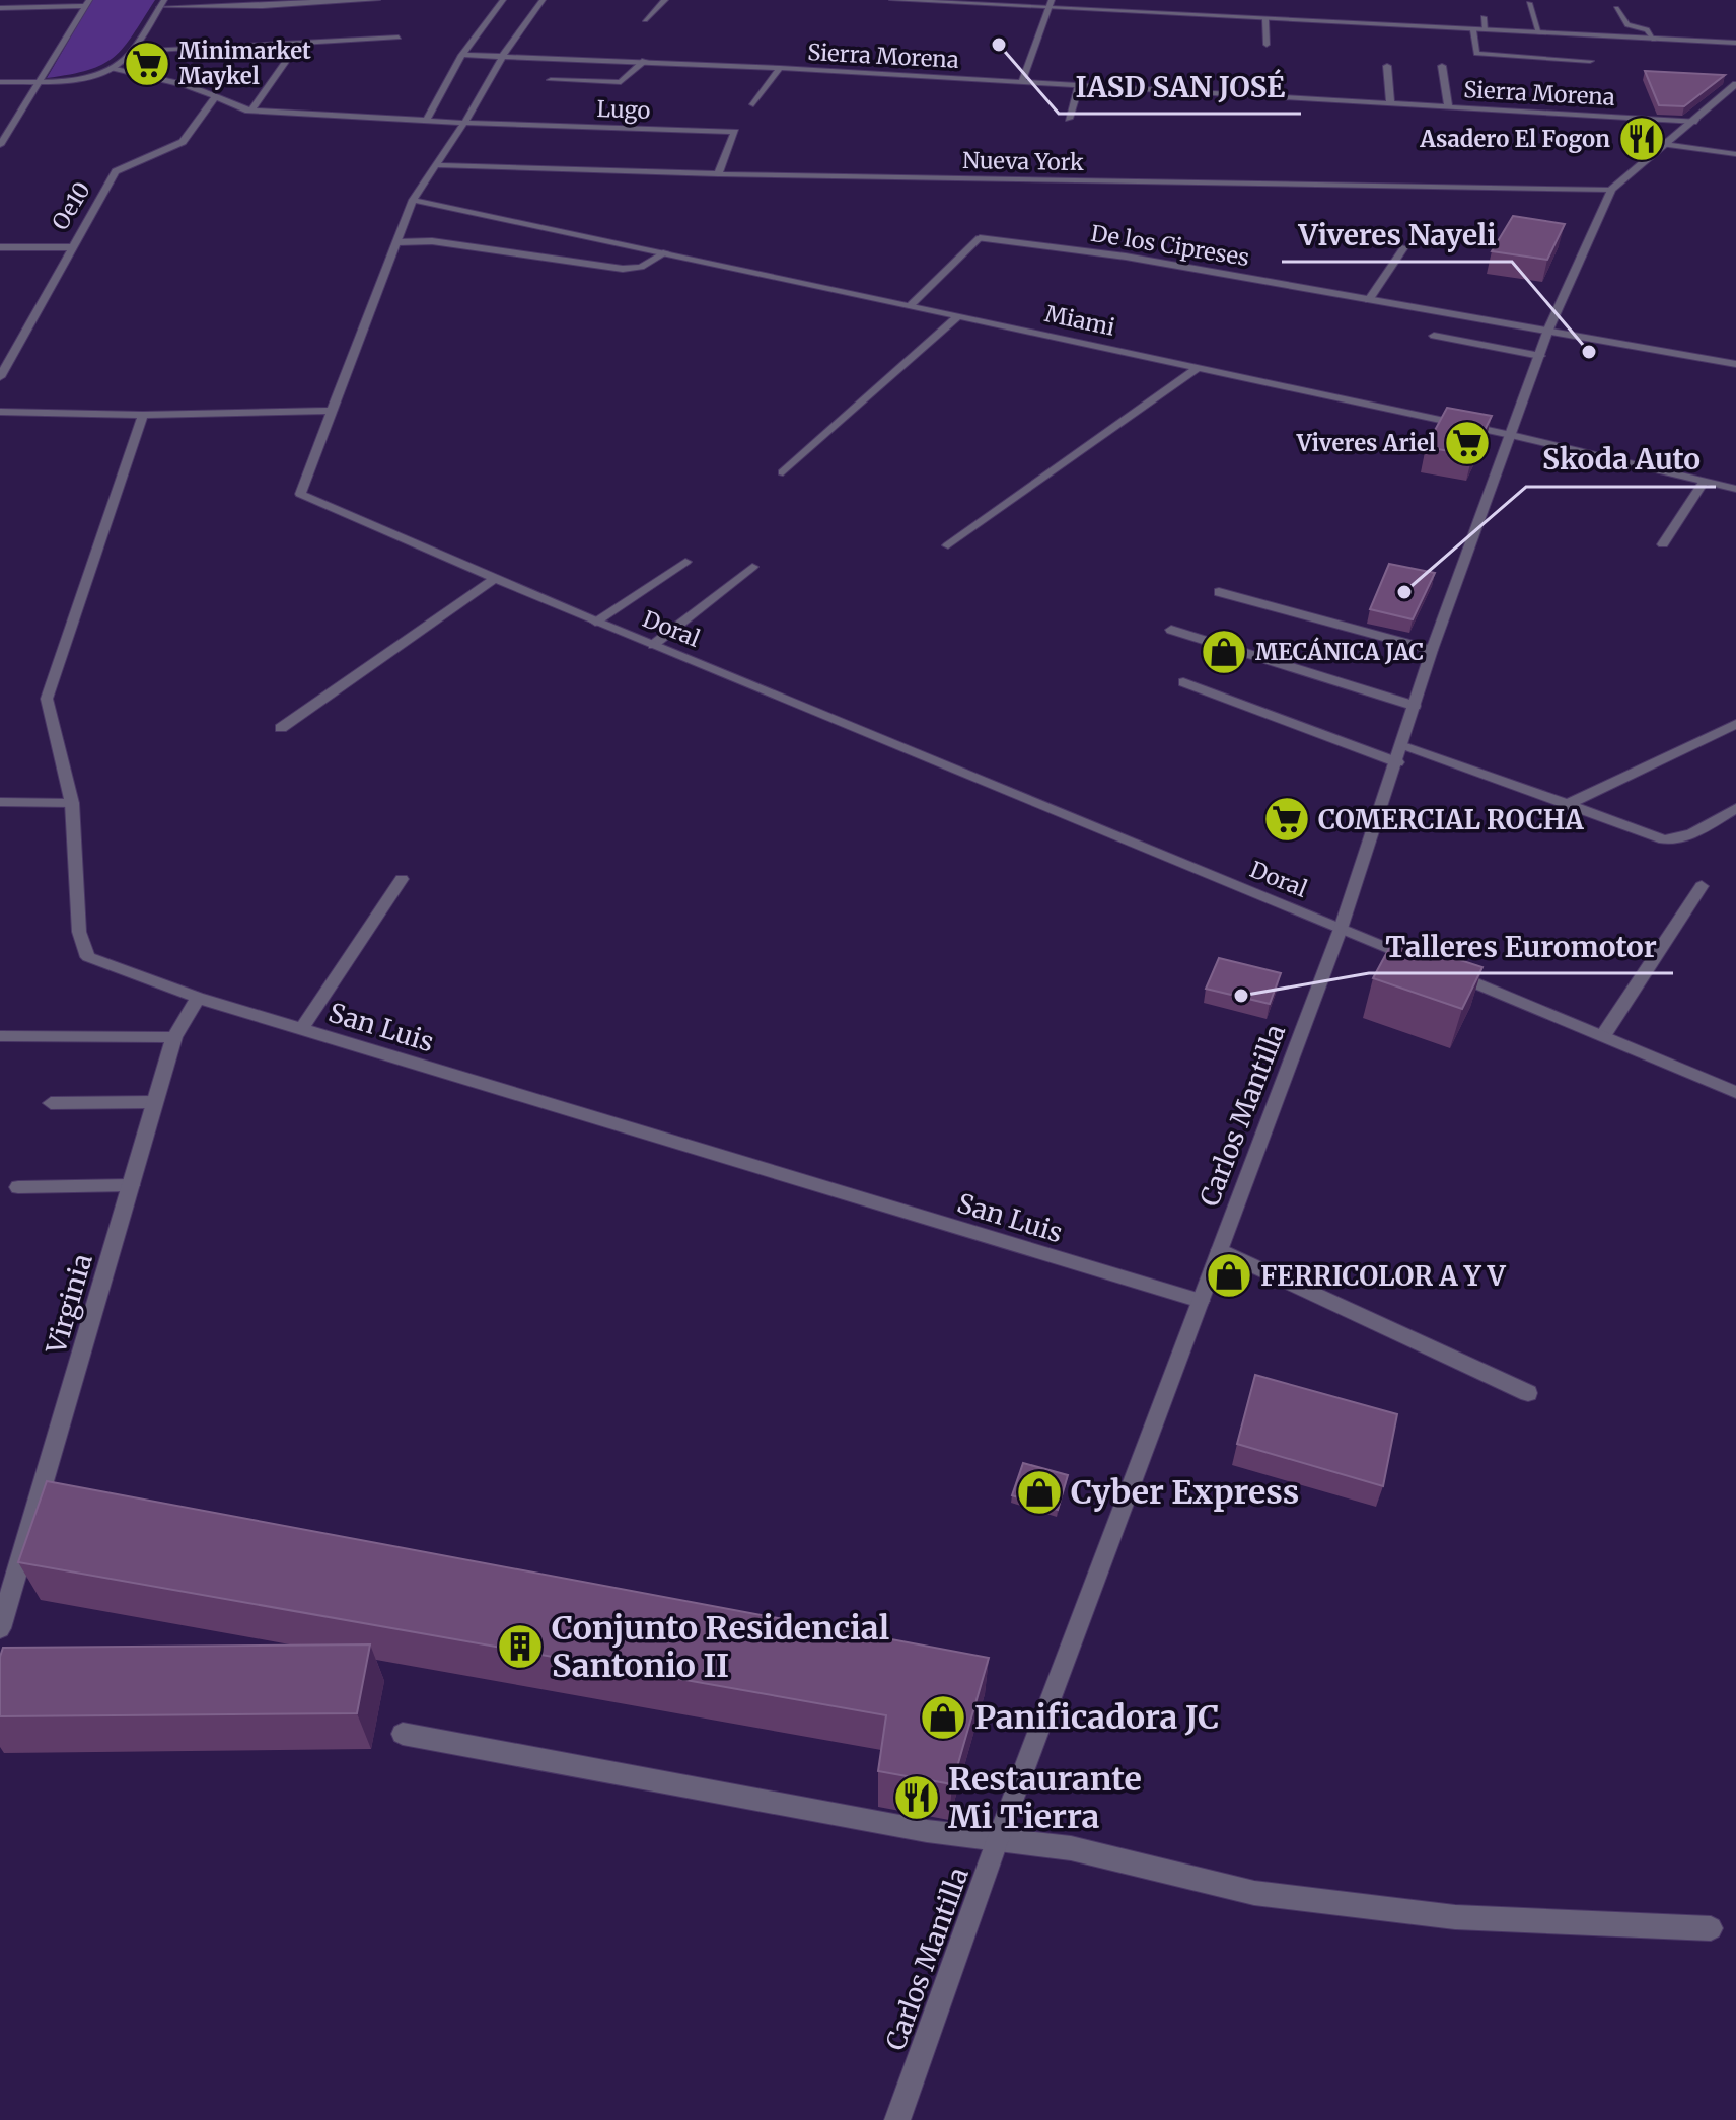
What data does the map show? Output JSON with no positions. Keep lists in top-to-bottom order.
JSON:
{
  "streets": {
    "street": [
      "Sierra Morena",
      "Lugo",
      "Nueva York",
      "Oe10",
      "De los Cipreses",
      "Miami",
      "Doral",
      "San Luis",
      "Carlos Mantilla",
      "Virginia"
    ]
  },
  "crossings": [
    ["Sierra Morena", "Doral"],
    ["Sierra Morena", "Carlos Mantilla"],
    ["Lugo", "Nueva York"],
    ["Lugo", "Doral"],
    ["Nueva York", "Doral"],
    ["Nueva York", "Carlos Mantilla"],
    ["De los Cipreses", "Miami"],
    ["De los Cipreses", "Carlos Mantilla"],
    ["Miami", "Doral"],
    ["Miami", "Carlos Mantilla"],
    ["Doral", "Carlos Mantilla"],
    ["San Luis", "Carlos Mantilla"],
    ["San Luis", "Virginia"]
  ],
  "places": {
    "other": [
      "IASD SAN JOSÉ",
      "Viveres Nayeli",
      "Skoda Auto",
      "Talleres Euromotor"
    ],
    "supermarket": ["Minimarket Maykel", "Viveres Ariel", "COMERCIAL ROCHA"],
    "restaurant": ["Asadero El Fogon", "Restaurante Mi Tierra"],
    "shop": [
      "MECÁNICA JAC",
      "FERRICOLOR A Y V",
      "Cyber Express",
      "Panificadora JC"
    ],
    "building": ["Conjunto Residencial Santonio II"]
  }
}
